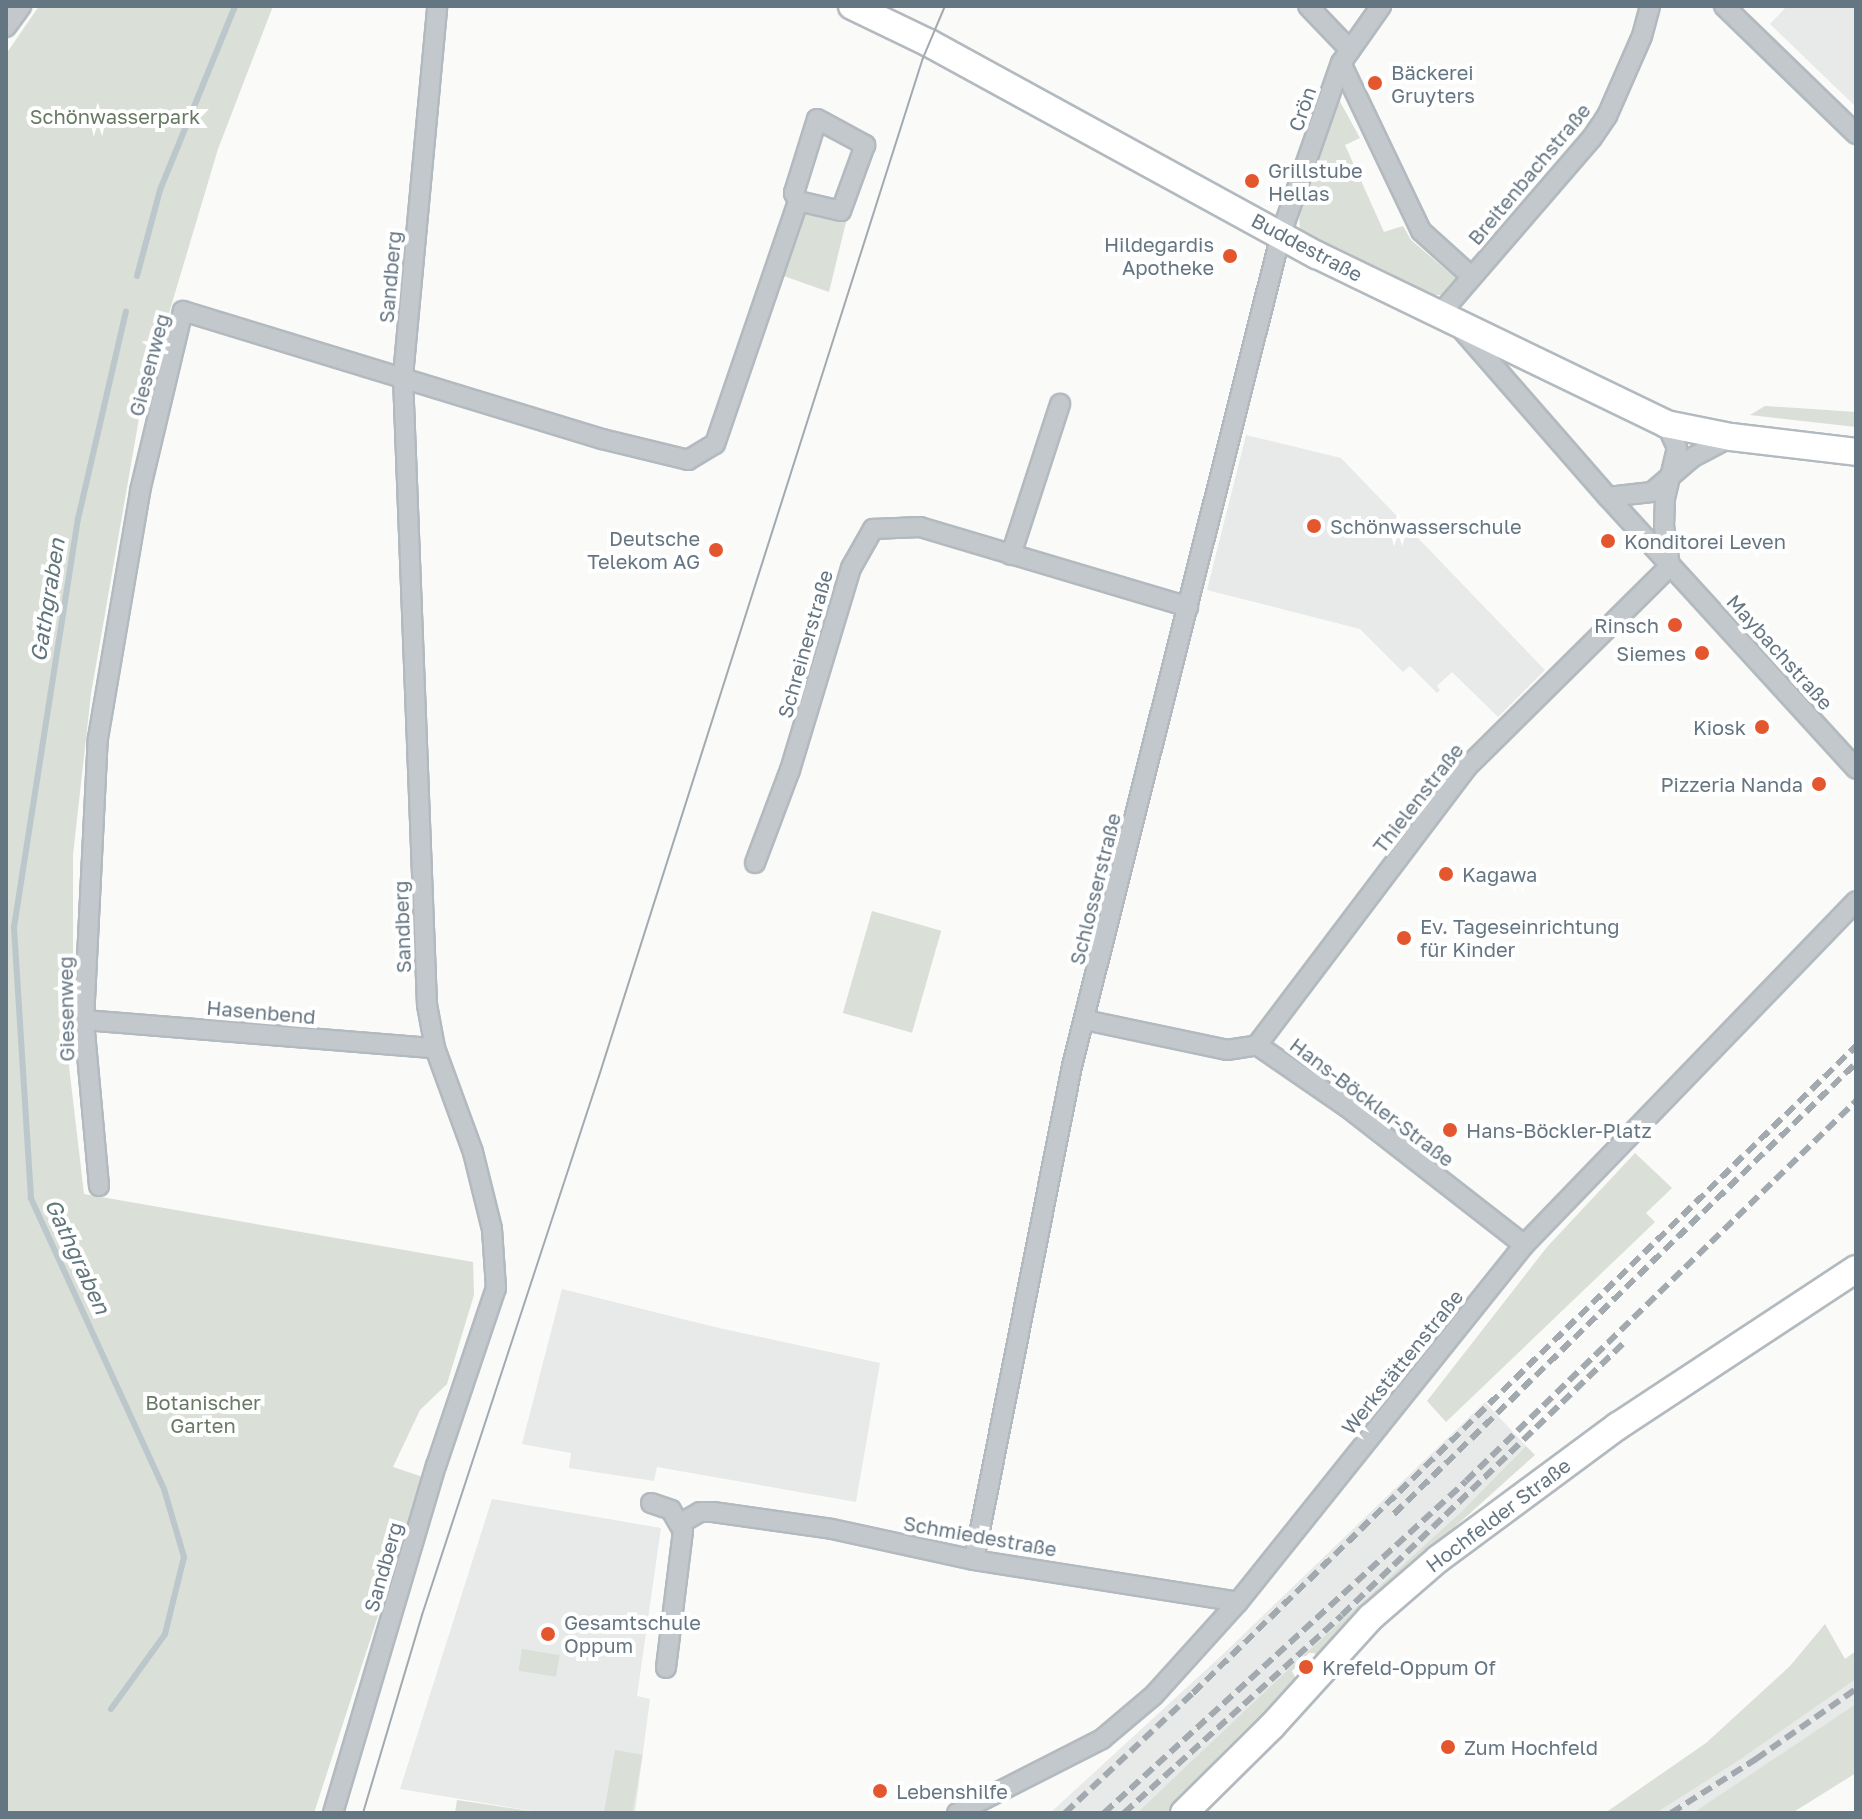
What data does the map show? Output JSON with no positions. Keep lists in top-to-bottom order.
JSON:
{
  "streets": {
    "main road": ["Buddestraße", "Hochfelder Straße"],
    "street": [
      "Crön",
      "Breitenbachstraße",
      "Sandberg",
      "Giesenweg",
      "Schreinerstraße",
      "Maybachstraße",
      "Thielenstraße",
      "Schlosserstraße",
      "Hasenbend",
      "Hans-Böckler-Straße",
      "Werkstättenstraße",
      "Schmiedestraße"
    ]
  },
  "crossings": [
    ["Crön", "Buddestraße"],
    ["Crön", "Schlosserstraße"],
    ["Breitenbachstraße", "Buddestraße"],
    ["Breitenbachstraße", "Maybachstraße"],
    ["Buddestraße", "Maybachstraße"],
    ["Buddestraße", "Schlosserstraße"],
    ["Sandberg", "Giesenweg"],
    ["Sandberg", "Hasenbend"],
    ["Giesenweg", "Hasenbend"],
    ["Schreinerstraße", "Schlosserstraße"],
    ["Maybachstraße", "Thielenstraße"],
    ["Thielenstraße", "Hans-Böckler-Straße"],
    ["Schlosserstraße", "Hans-Böckler-Straße"],
    ["Schlosserstraße", "Schmiedestraße"],
    ["Hans-Böckler-Straße", "Werkstättenstraße"],
    ["Werkstättenstraße", "Schmiedestraße"]
  ],
  "water": ["Gathgraben"],
  "parks": ["Schönwasserpark", "Botanischer Garten"],
  "places": [
    "Bäckerei Gruyters",
    "Grillstube Hellas",
    "Hildegardis Apotheke",
    "Schönwasserschule",
    "Konditorei Leven",
    "Deutsche Telekom AG",
    "Rinsch",
    "Siemes",
    "Kiosk",
    "Pizzeria Nanda",
    "Kagawa",
    "Ev. Tageseinrichtung für Kinder",
    "Hans-Böckler-Platz",
    "Gesamtschule Oppum",
    "Krefeld-Oppum Of",
    "Zum Hochfeld",
    "Lebenshilfe"
  ]
}
